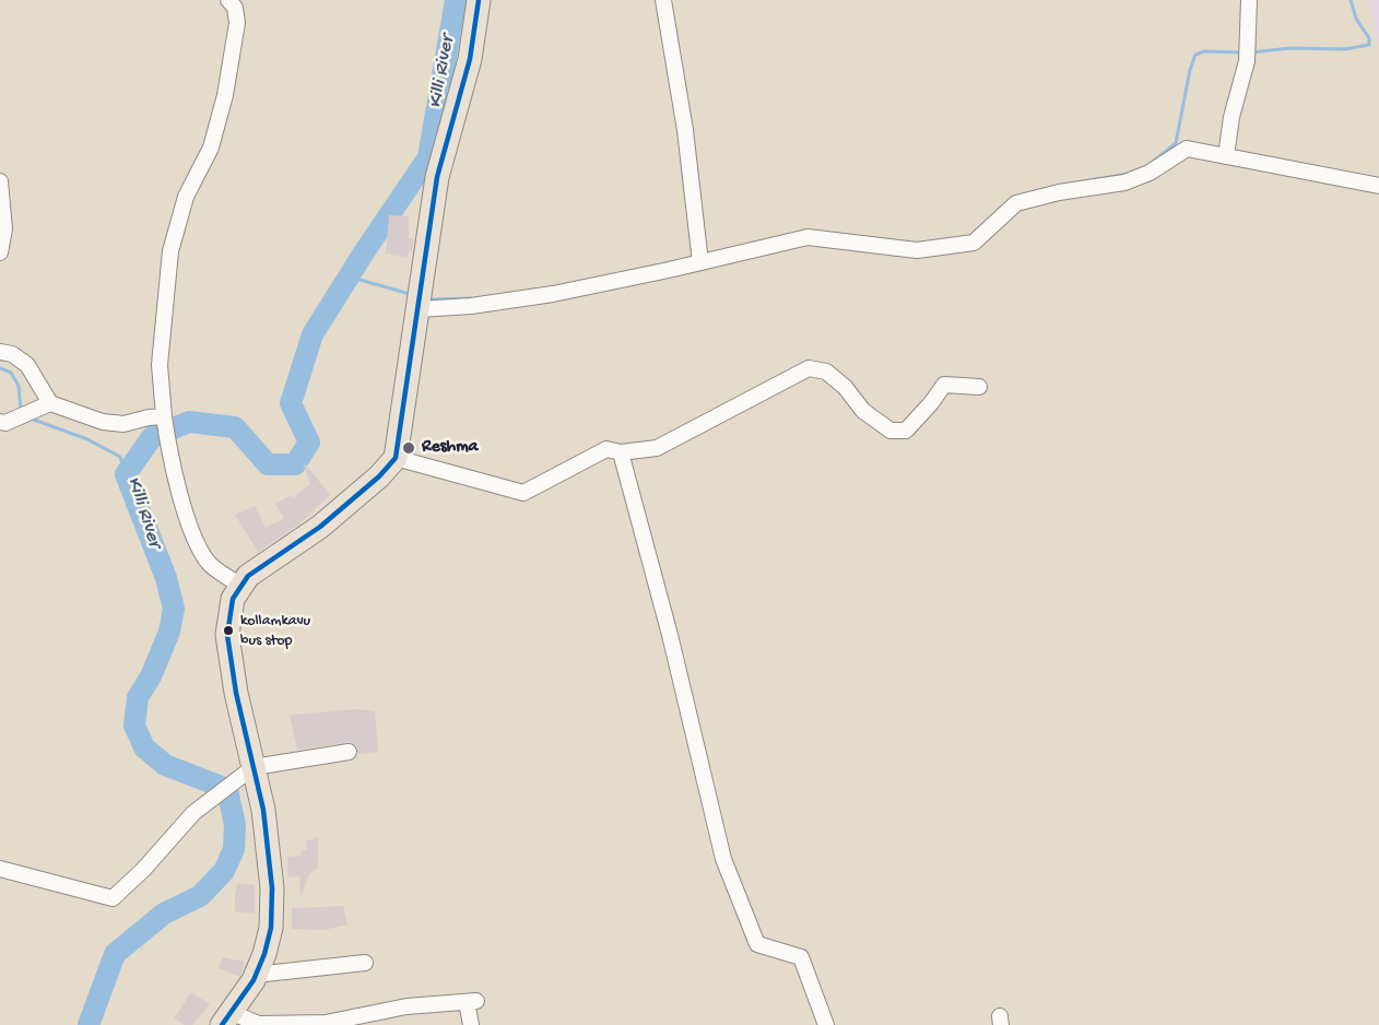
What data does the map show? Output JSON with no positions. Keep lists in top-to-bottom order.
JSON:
{
  "water": ["Killi River"],
  "places": ["Reshma", "kollamkavu bus stop"]
}
